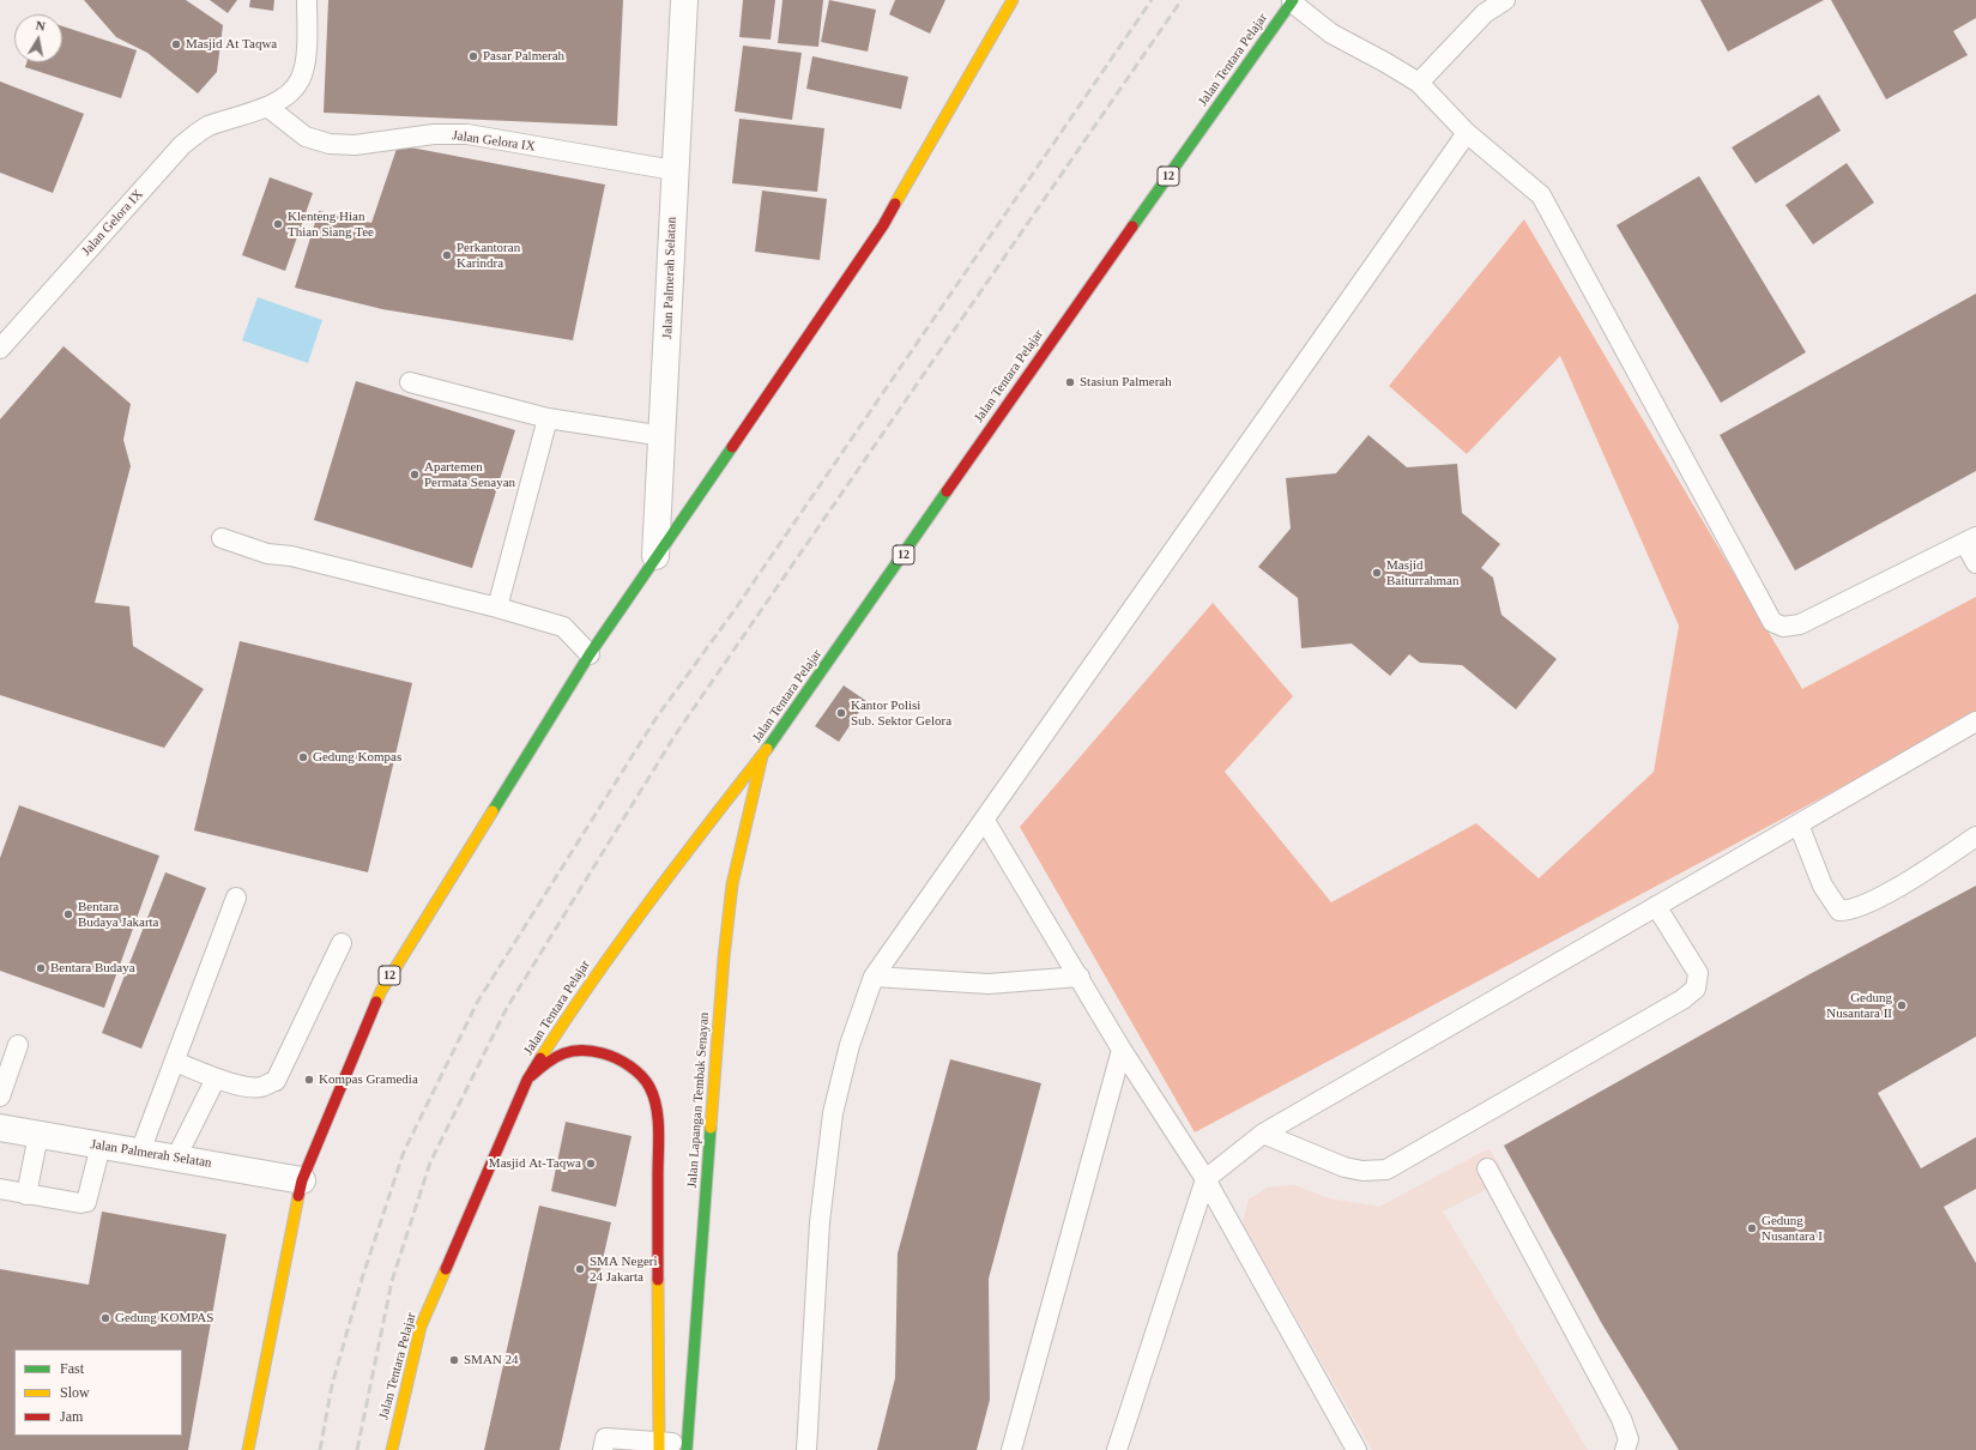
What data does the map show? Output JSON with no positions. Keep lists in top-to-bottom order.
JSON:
{
  "streets": {
    "main road": ["Jalan Tentara Pelajar", "12", "Jalan Lapangan Tembak Senayan"],
    "street": ["Jalan Palmerah Selatan"],
    "lane": ["Jalan Gelora IX"]
  },
  "crossings": [
    ["Jalan Tentara Pelajar", "Jalan Lapangan Tembak Senayan"],
    ["Jalan Gelora IX", "Jalan Palmerah Selatan"],
    ["12", "Jalan Palmerah Selatan"]
  ],
  "places": [
    "Masjid At Taqwa",
    "Pasar Palmerah",
    "Klenteng Hian Thian Siang Tee",
    "Perkantoran Karindra",
    "Stasiun Palmerah",
    "Apartemen Permata Senayan",
    "Masjid Baiturrahman",
    "Kantor Polisi Sub. Sektor Gelora",
    "Gedung Kompas",
    "Bentara Budaya Jakarta",
    "Bentara Budaya",
    "Gedung Nusantara II",
    "Kompas Gramedia",
    "Masjid At-Taqwa",
    "Gedung Nusantara I",
    "SMA Negeri 24 Jakarta",
    "Gedung KOMPAS",
    "SMAN 24"
  ],
  "legend": ["Fast", "Slow", "Jam"],
  "north": "top"
}
